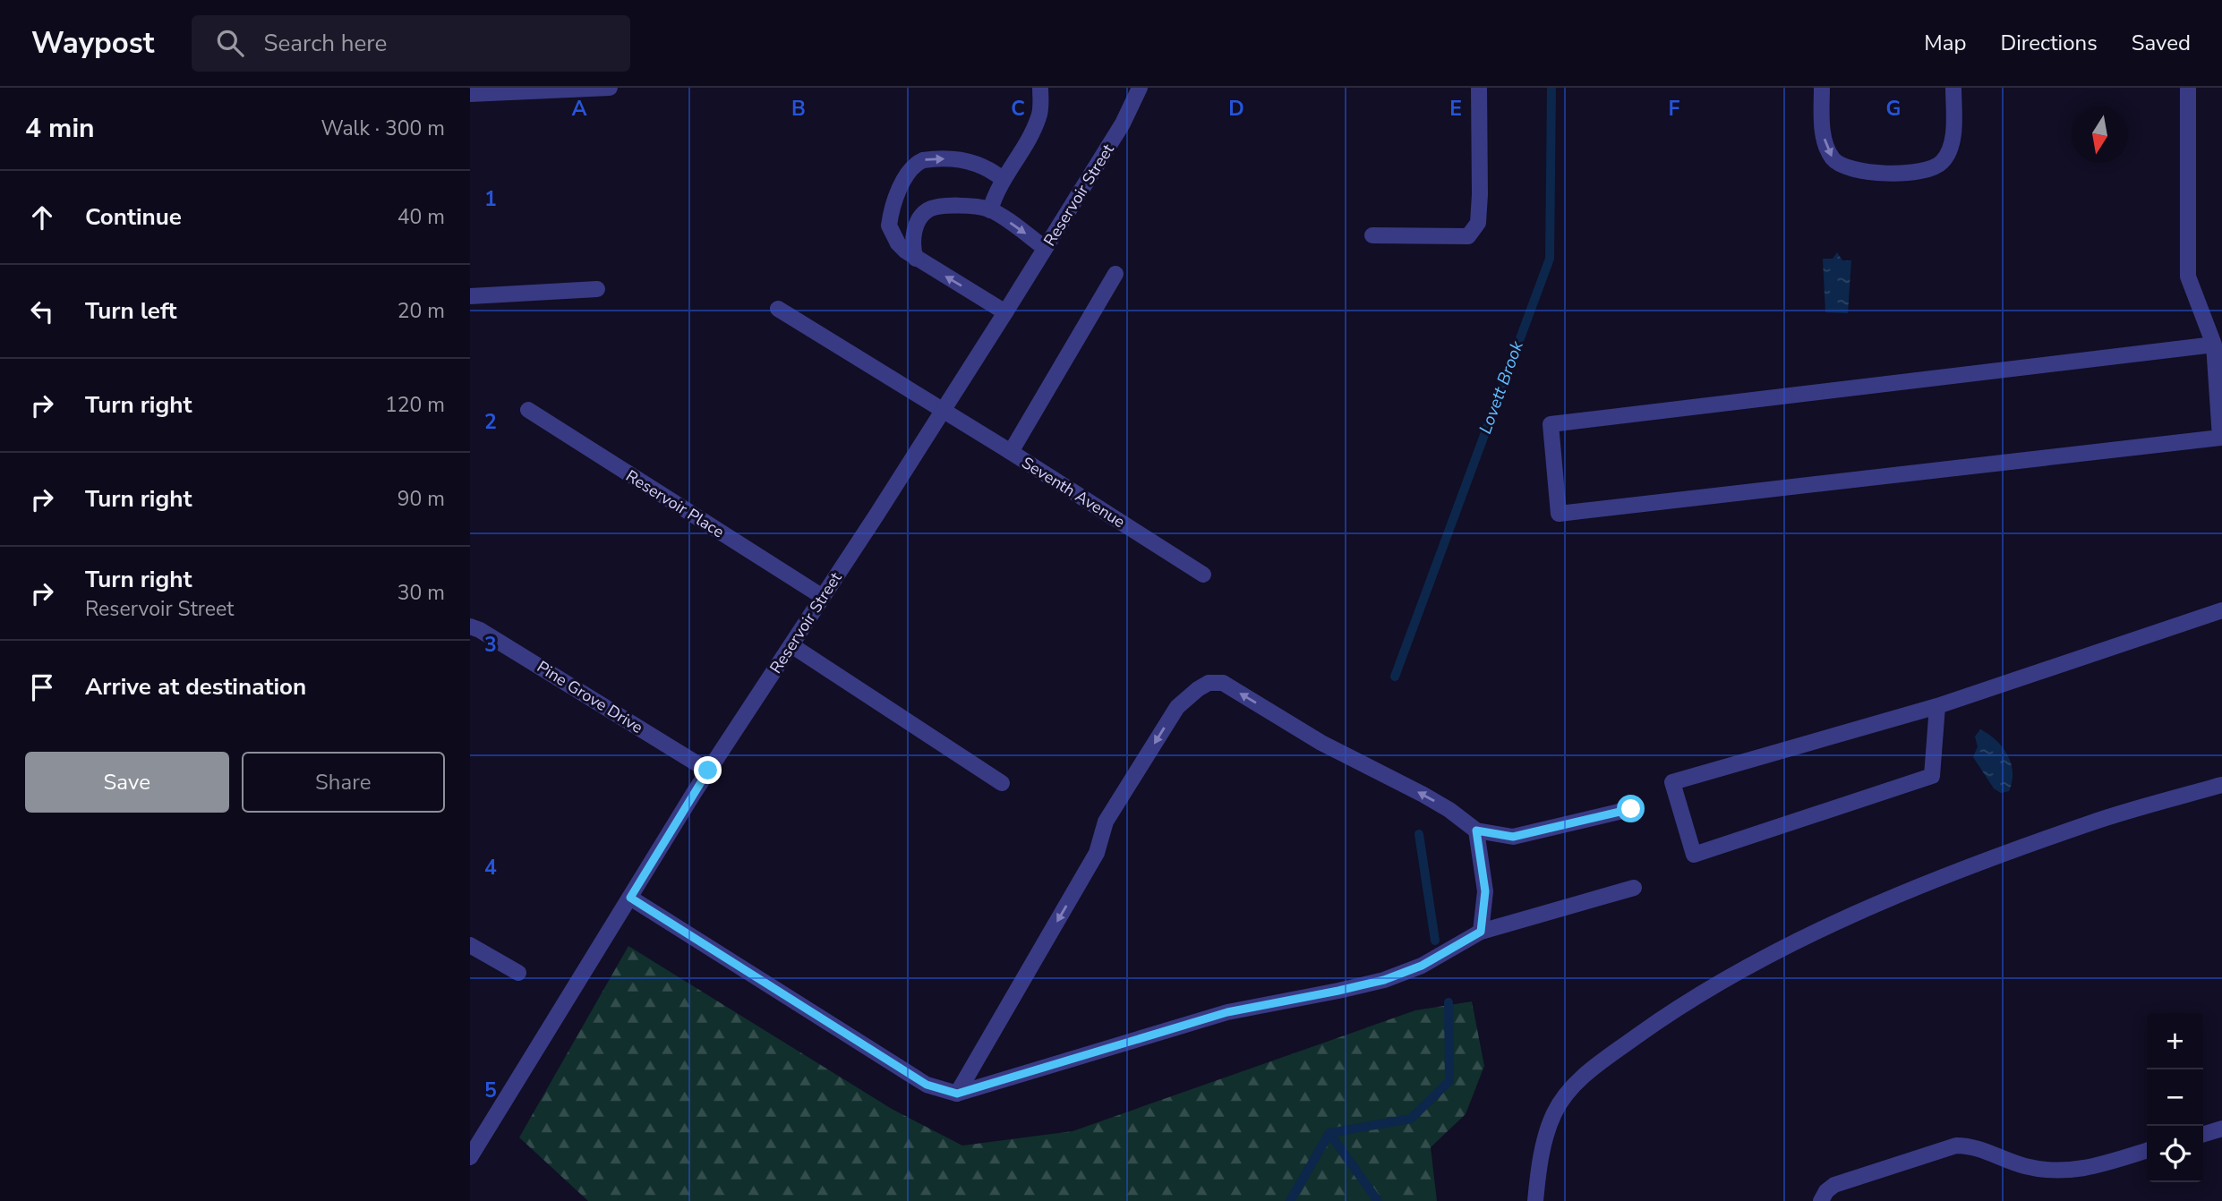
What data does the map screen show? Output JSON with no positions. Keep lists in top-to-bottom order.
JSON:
{
  "streets": {
    "street": [
      "Reservoir Street",
      "Seventh Avenue",
      "Reservoir Place",
      "Pine Grove Drive"
    ]
  },
  "crossings": [
    ["Reservoir Street", "Seventh Avenue"],
    ["Reservoir Street", "Reservoir Place"],
    ["Reservoir Street", "Pine Grove Drive"]
  ],
  "water": ["Lovett Brook"],
  "north": "bottom",
  "page": {
    "header": "Waypost",
    "search": "Search here",
    "nav": ["Map", "Directions", "Saved"],
    "heading": ["4 min", "Walk · 300 m"],
    "list": [
      ["Continue", "40 m"],
      ["Turn left", "20 m"],
      ["Turn right", "120 m"],
      ["Turn right", "90 m"],
      ["Turn right", "Reservoir Street", "30 m"],
      "Arrive at destination"
    ],
    "buttons": ["Save", "Share"],
    "map_buttons": ["+", "−"]
  },
  "grid": {
    "columns": [
      "A",
      "B",
      "C",
      "D",
      "E",
      "F",
      "G"
    ],
    "rows": [
      "1",
      "2",
      "3",
      "4",
      "5"
    ]
  }
}
